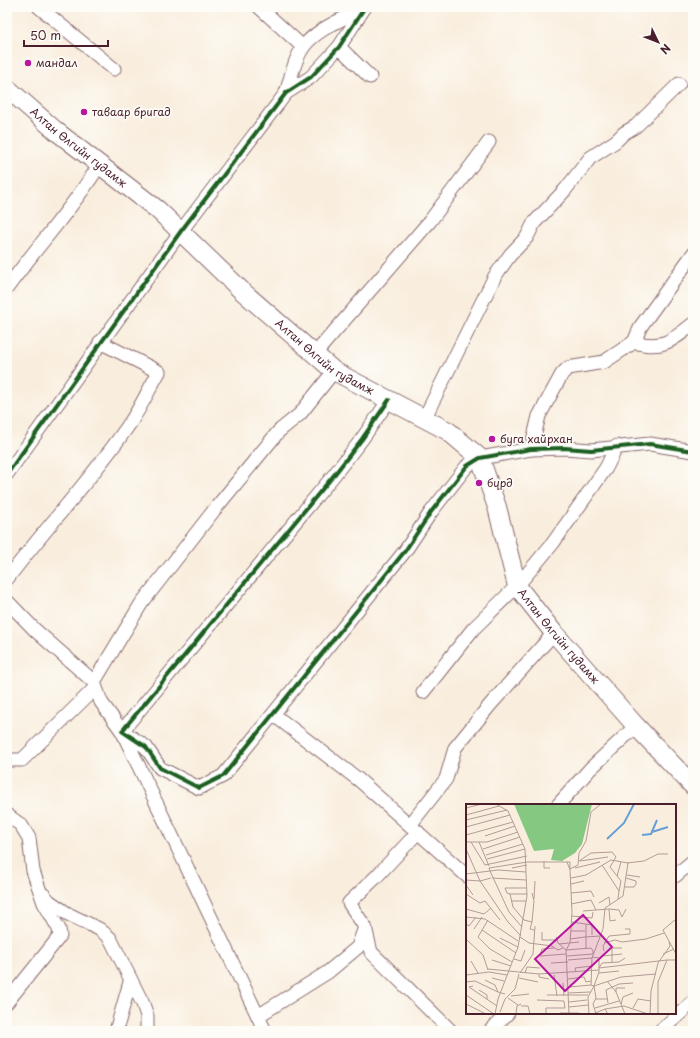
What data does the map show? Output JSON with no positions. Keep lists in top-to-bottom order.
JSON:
{
  "streets": {
    "main road": ["Алтан Өлгийн гудамж"]
  },
  "places": [
    "мандал",
    "таваар бригад",
    "буга хайрхан",
    "бүрд"
  ],
  "scale_bar": "50 m",
  "north": "bottom right"
}
